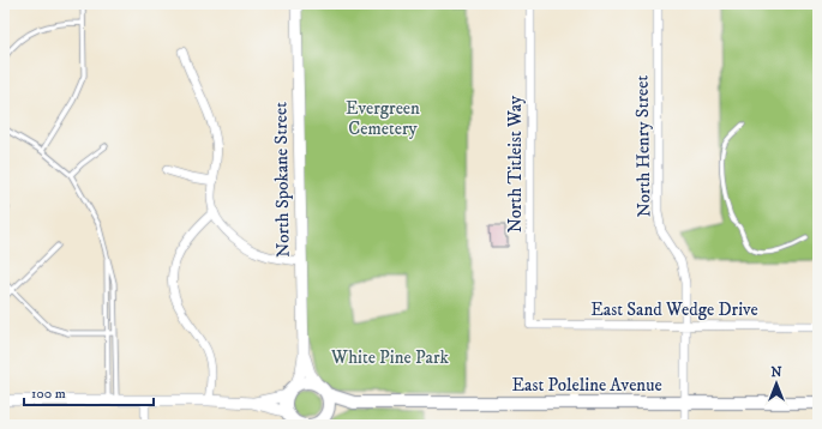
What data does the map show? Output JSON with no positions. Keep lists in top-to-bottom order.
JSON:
{
  "streets": {
    "main road": ["East Poleline Avenue"],
    "street": [
      "North Henry Street",
      "North Titleist Way",
      "North Spokane Street",
      "East Sand Wedge Drive"
    ]
  },
  "crossings": [
    ["North Henry Street", "East Sand Wedge Drive"],
    ["North Henry Street", "East Poleline Avenue"],
    ["North Titleist Way", "East Sand Wedge Drive"],
    ["North Spokane Street", "East Poleline Avenue"]
  ],
  "parks": ["Evergreen Cemetery", "White Pine Park"],
  "scale_bar": "100 m",
  "north": "top"
}
